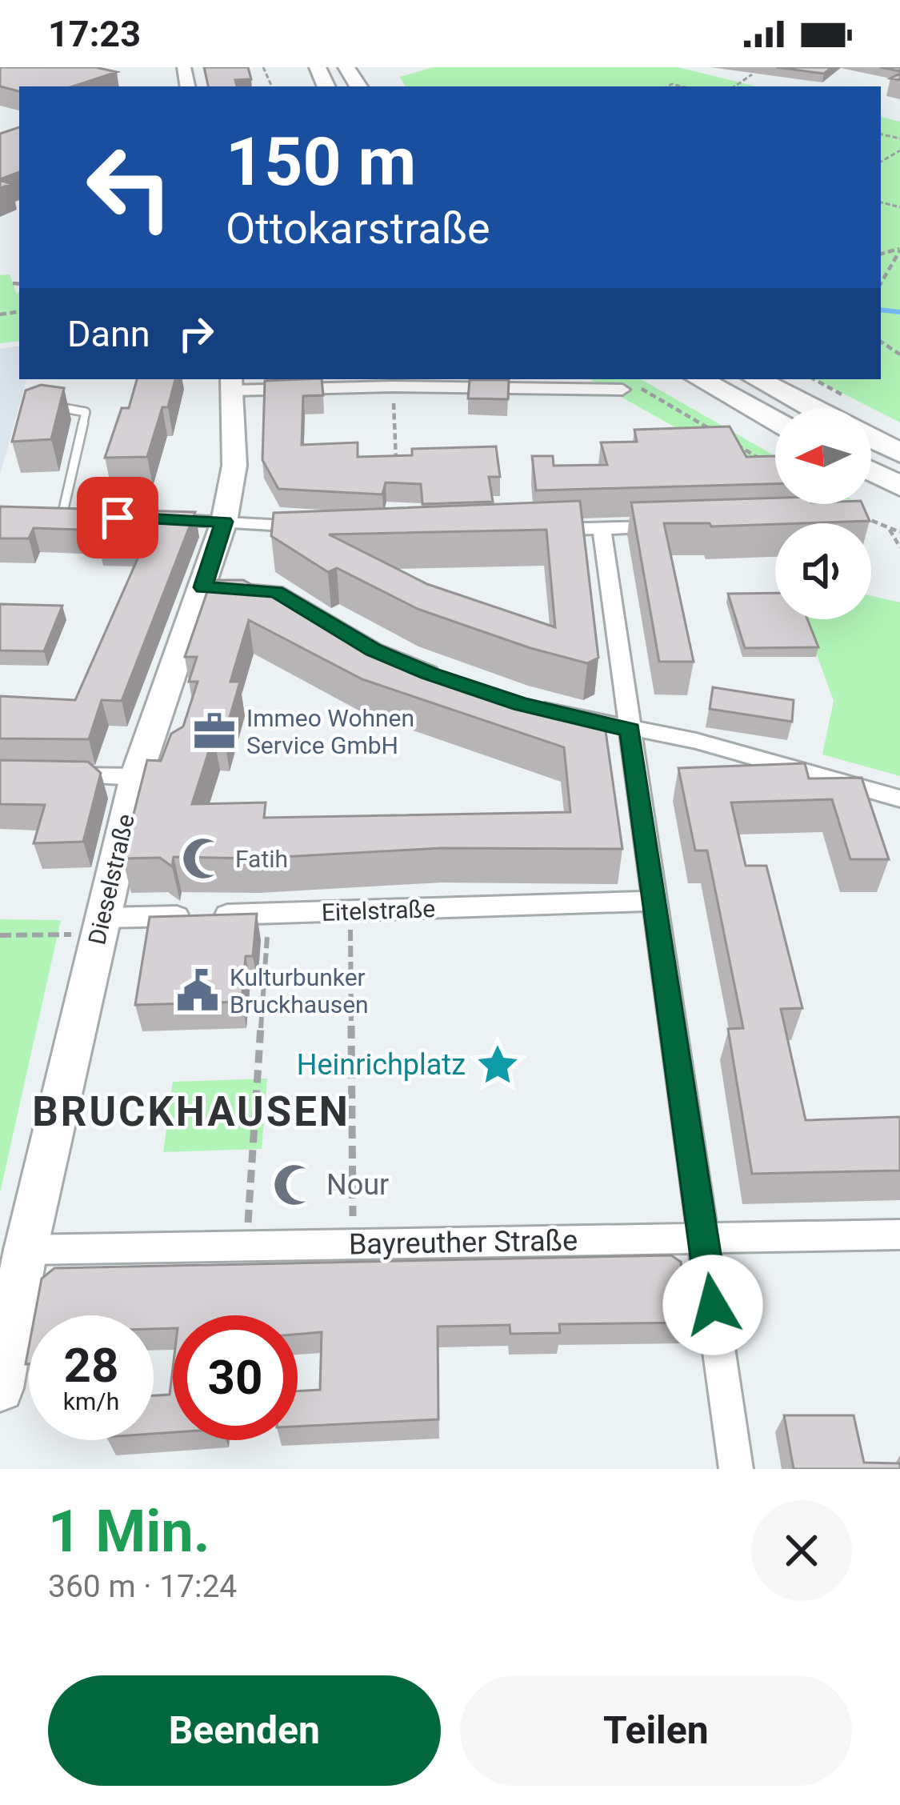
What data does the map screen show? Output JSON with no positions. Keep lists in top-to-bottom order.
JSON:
{
  "streets": {
    "street": ["Dieselstraße", "Eitelstraße", "Bayreuther Straße"]
  },
  "crossings": [
    ["Dieselstraße", "Eitelstraße"],
    ["Dieselstraße", "Bayreuther Straße"]
  ],
  "districts": ["BRUCKHAUSEN"],
  "places": {
    "office": ["Immeo Wohnen Service GmbH"],
    "mosque": ["Fatih", "Nour"],
    "public building": ["Kulturbunker Bruckhausen"],
    "place": ["Heinrichplatz"]
  },
  "north": "left",
  "page": {
    "status": "17:23",
    "turn": ["150 m", "Ottokarstraße"],
    "then": "Dann",
    "speed": "28 km/h",
    "limit": "30",
    "heading": ["1 Min.", "360 m · 17:24"],
    "buttons": ["Beenden", "Teilen"]
  }
}
